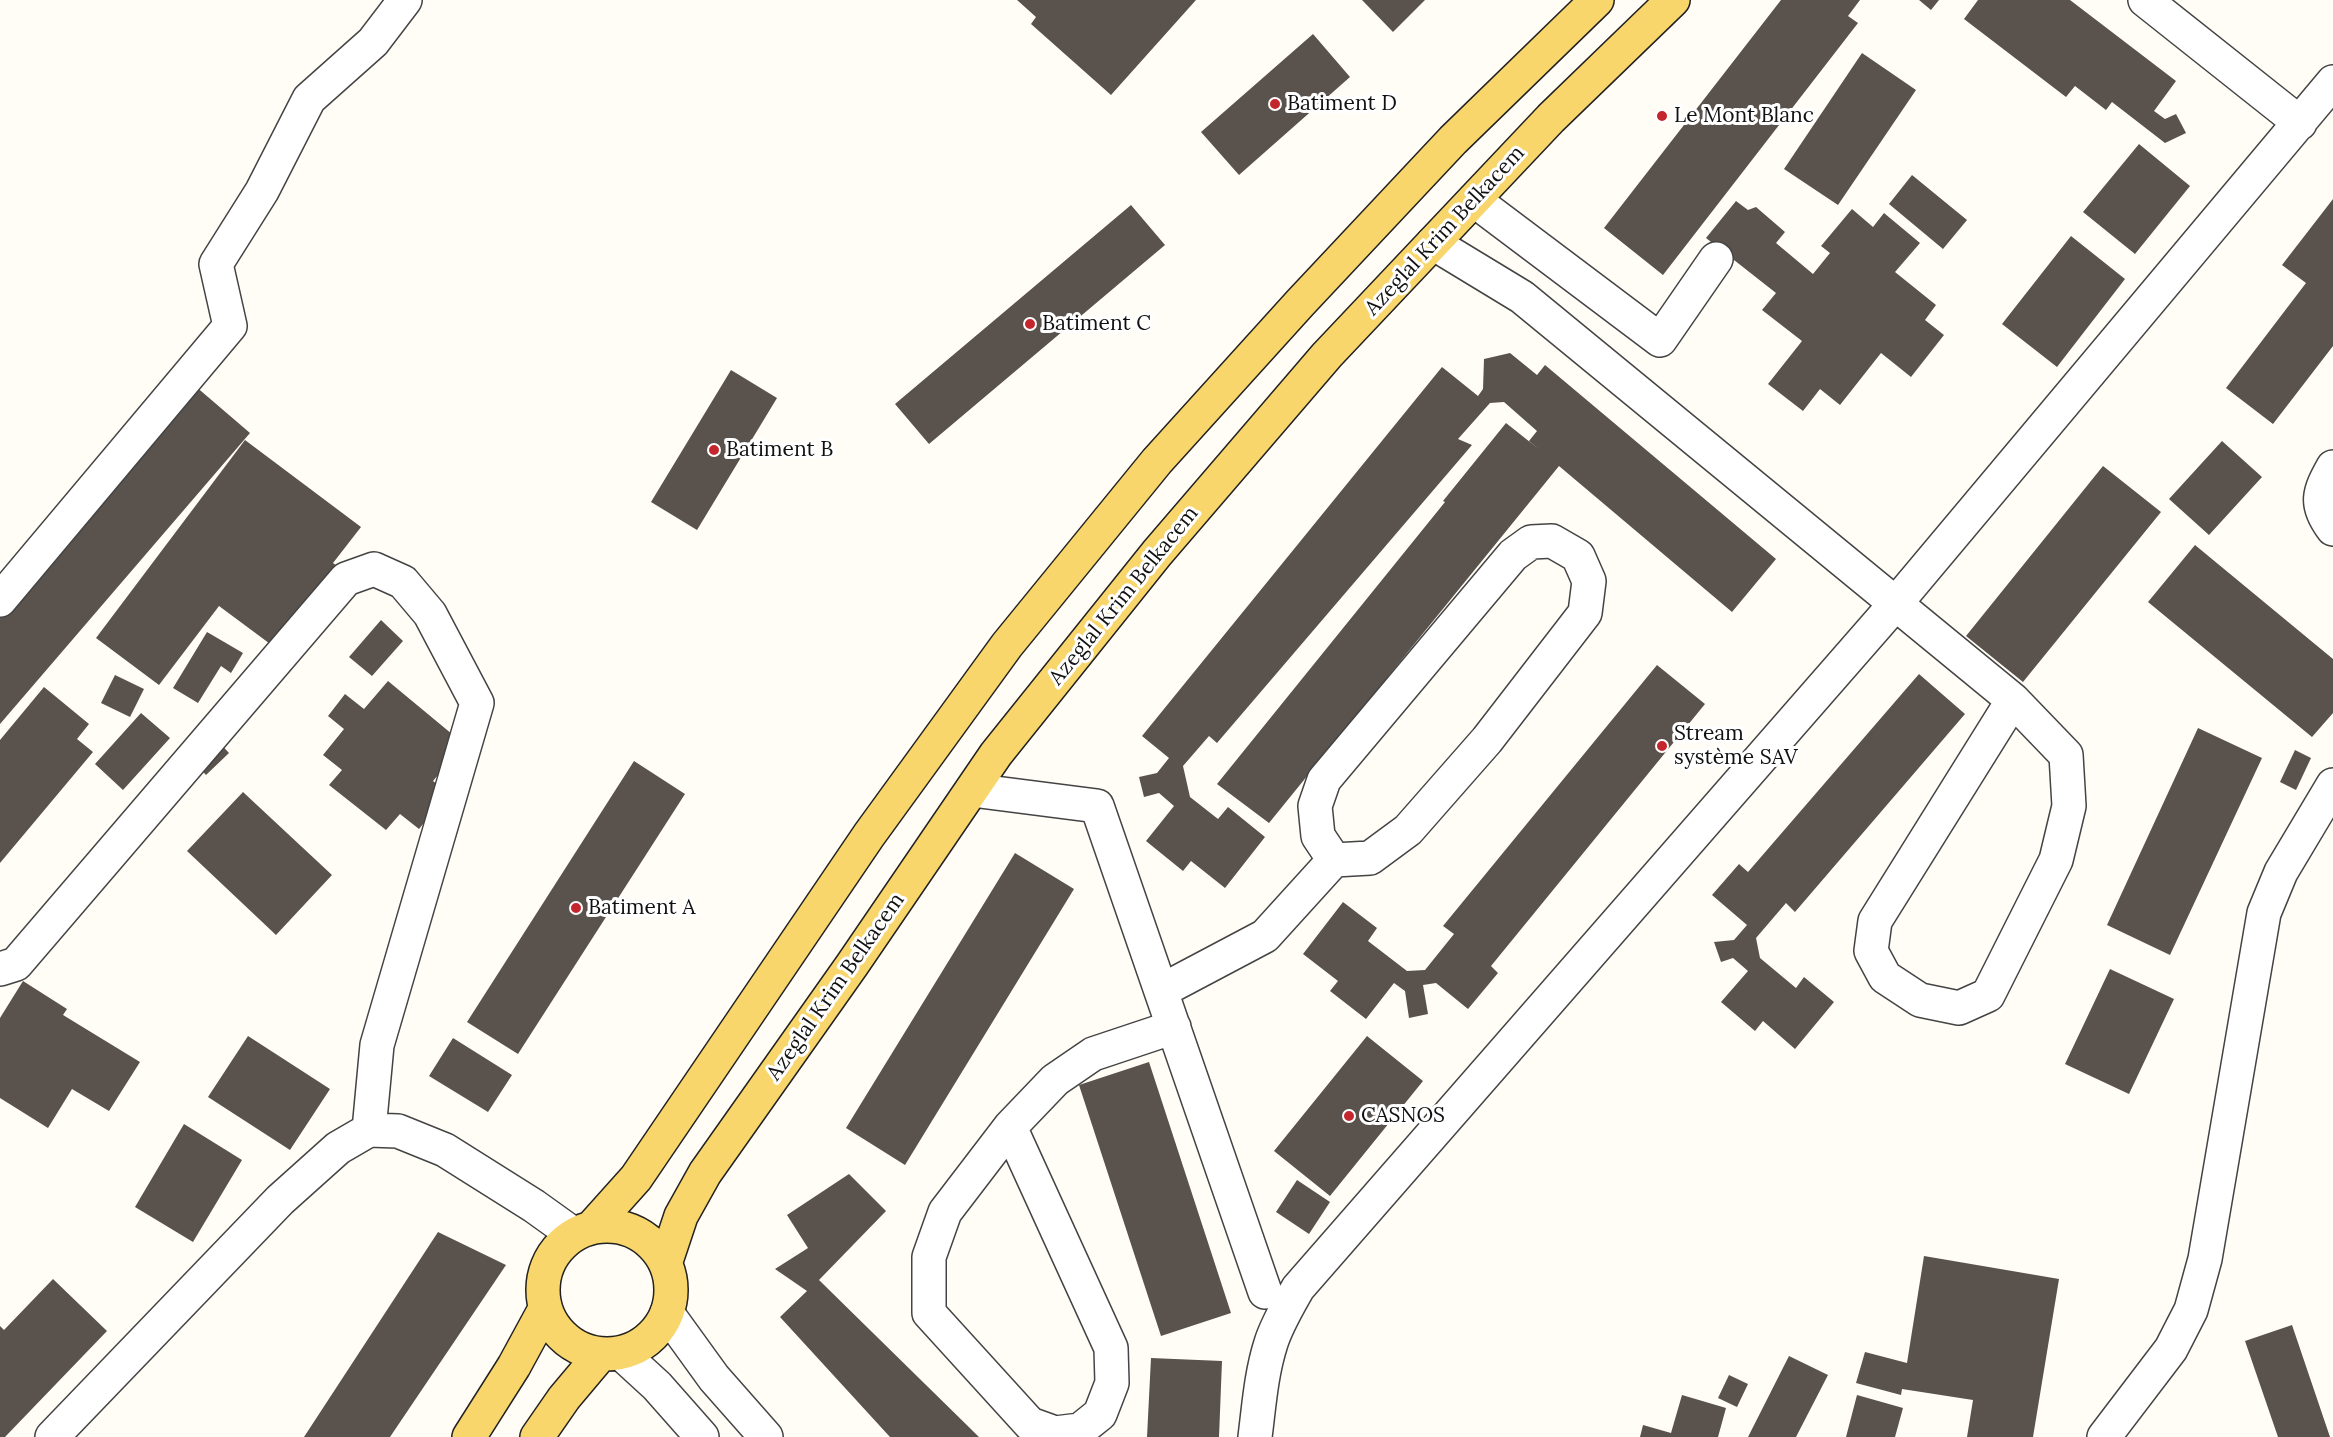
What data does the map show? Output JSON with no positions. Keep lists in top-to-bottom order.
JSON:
{
  "streets": {
    "main road": ["Azeglal Krim Belkacem"]
  },
  "places": [
    "Batiment D",
    "Le Mont Blanc",
    "Batiment C",
    "Batiment B",
    "Stream système SAV",
    "Batiment A",
    "CASNOS"
  ]
}
